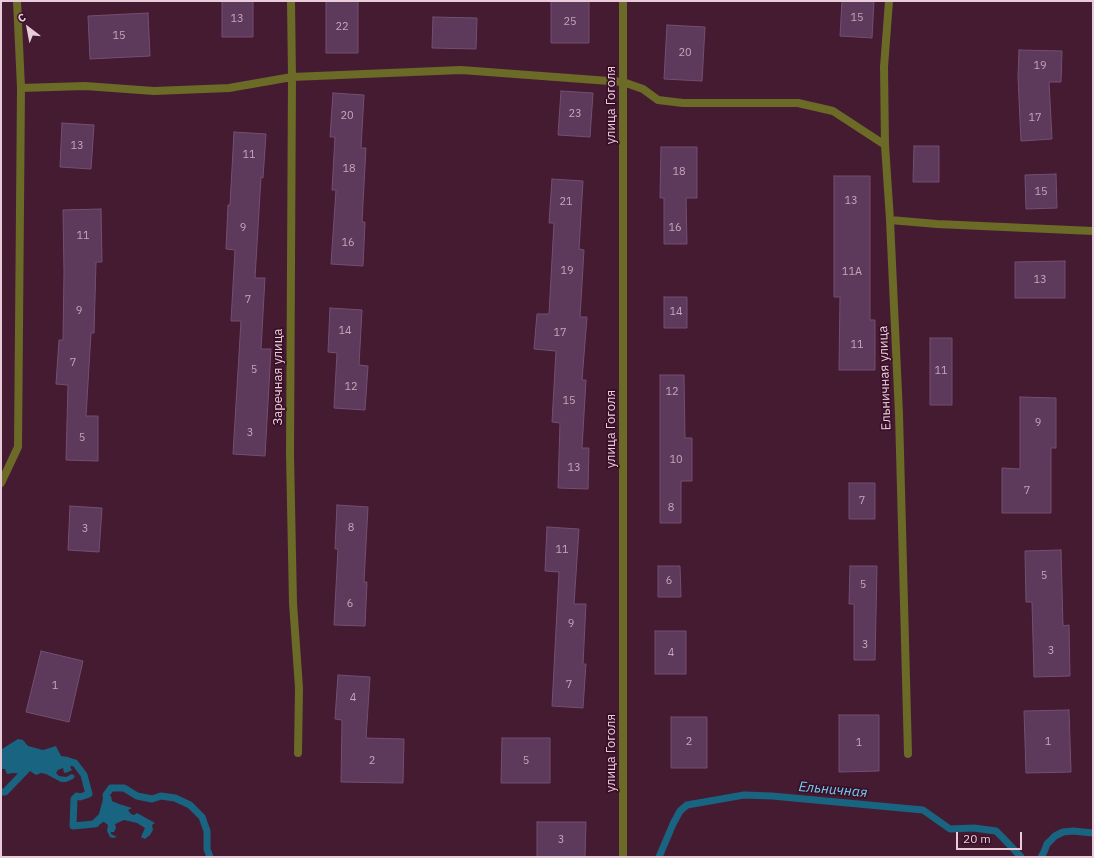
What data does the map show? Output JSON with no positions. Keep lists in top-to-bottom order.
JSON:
{
  "streets": {
    "street": ["улица Гоголя", "Заречная улица", "Ельничная улица"]
  },
  "water": ["Ельничная"],
  "house_numbers": [
    "15",
    "13",
    "25",
    "22",
    "15",
    "20",
    "19",
    "23",
    "20",
    "17",
    "13",
    "11",
    "18",
    "18",
    "15",
    "13",
    "21",
    "9",
    "16",
    "11",
    "16",
    "19",
    "11А",
    "13",
    "7",
    "9",
    "14",
    "14",
    "17",
    "11",
    "7",
    "5",
    "11",
    "12",
    "12",
    "15",
    "9",
    "3",
    "5",
    "10",
    "13",
    "7",
    "7",
    "8",
    "8",
    "3",
    "11",
    "5",
    "6",
    "5",
    "6",
    "9",
    "3",
    "3",
    "4",
    "7",
    "1",
    "4",
    "2",
    "1",
    "1",
    "2",
    "5",
    "3"
  ],
  "scale_bar": "20 m",
  "north": "top left"
}
